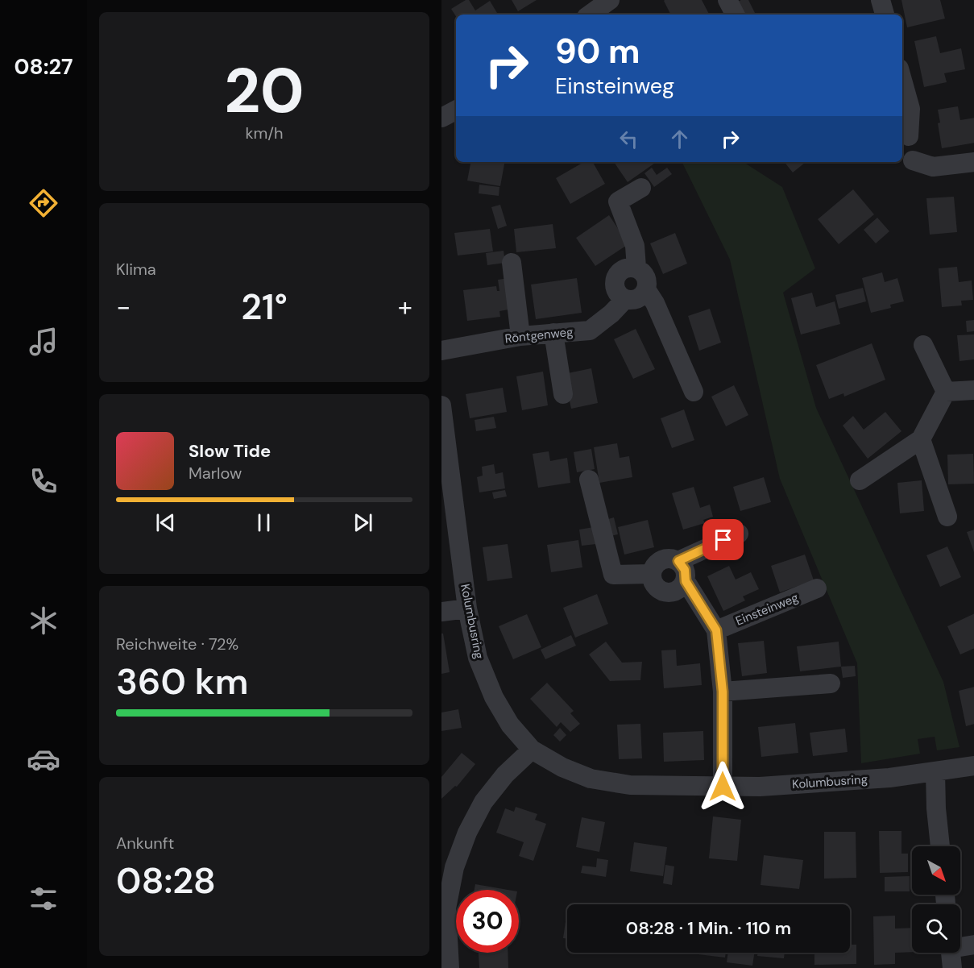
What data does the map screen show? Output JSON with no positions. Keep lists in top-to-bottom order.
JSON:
{
  "streets": {
    "street": ["Röntgenweg", "Einsteinweg", "Kolumbusring"]
  },
  "north": "bottom right",
  "page": {
    "tabs": "08:27",
    "tile": [
      ["20", "km/h"],
      "Klima",
      ["Reichweite · 72%", "360 km"],
      ["Ankunft", "08:28"]
    ],
    "turn": ["90 m", "Einsteinweg"],
    "heat": ["−", "21°", "+"],
    "song": ["Slow Tide", "Marlow"],
    "limit": "30",
    "trip": "08:28 · 1 Min. · 110 m"
  }
}
